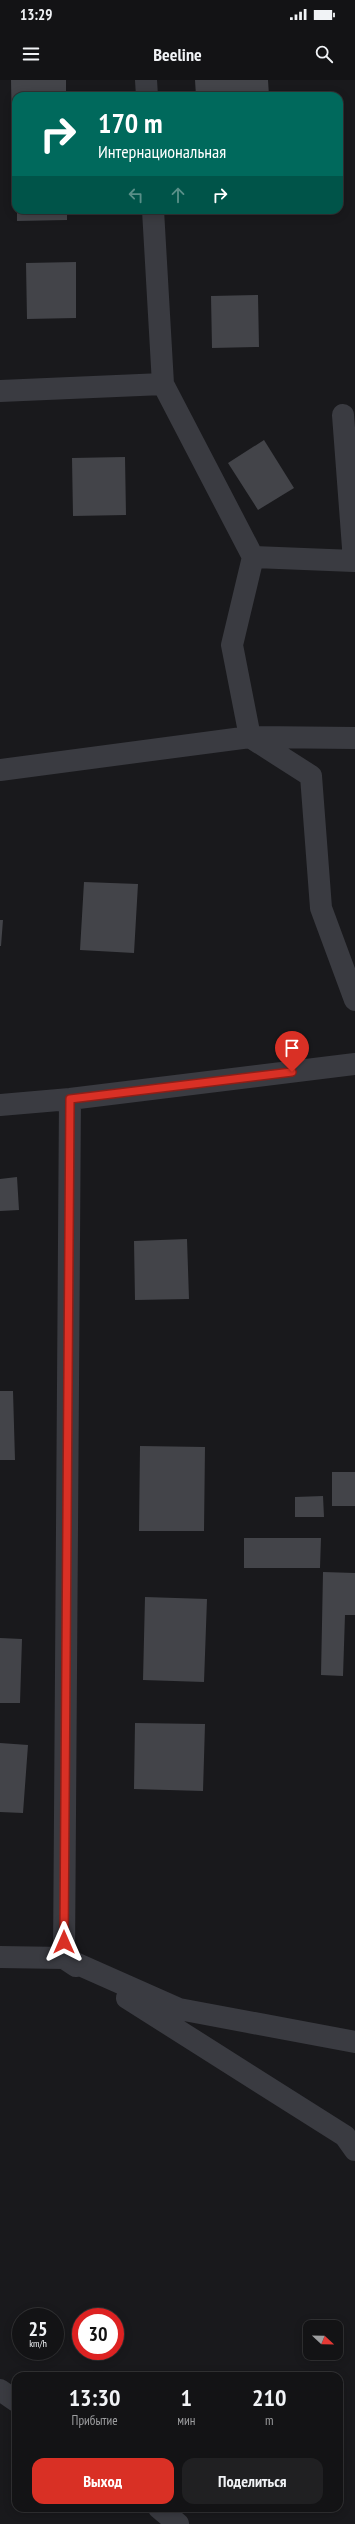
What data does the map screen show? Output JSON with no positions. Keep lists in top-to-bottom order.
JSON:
{
  "north": "right",
  "page": {
    "status": "13:29",
    "header": "Beeline",
    "turn": ["170 m", "Интернациональная"],
    "speed": "25 km/h",
    "limit": "30",
    "eta": [
      "13:30",
      "Прибытие",
      "1",
      "мин",
      "210",
      "m"
    ],
    "buttons": ["Выход", "Поделиться"]
  }
}
